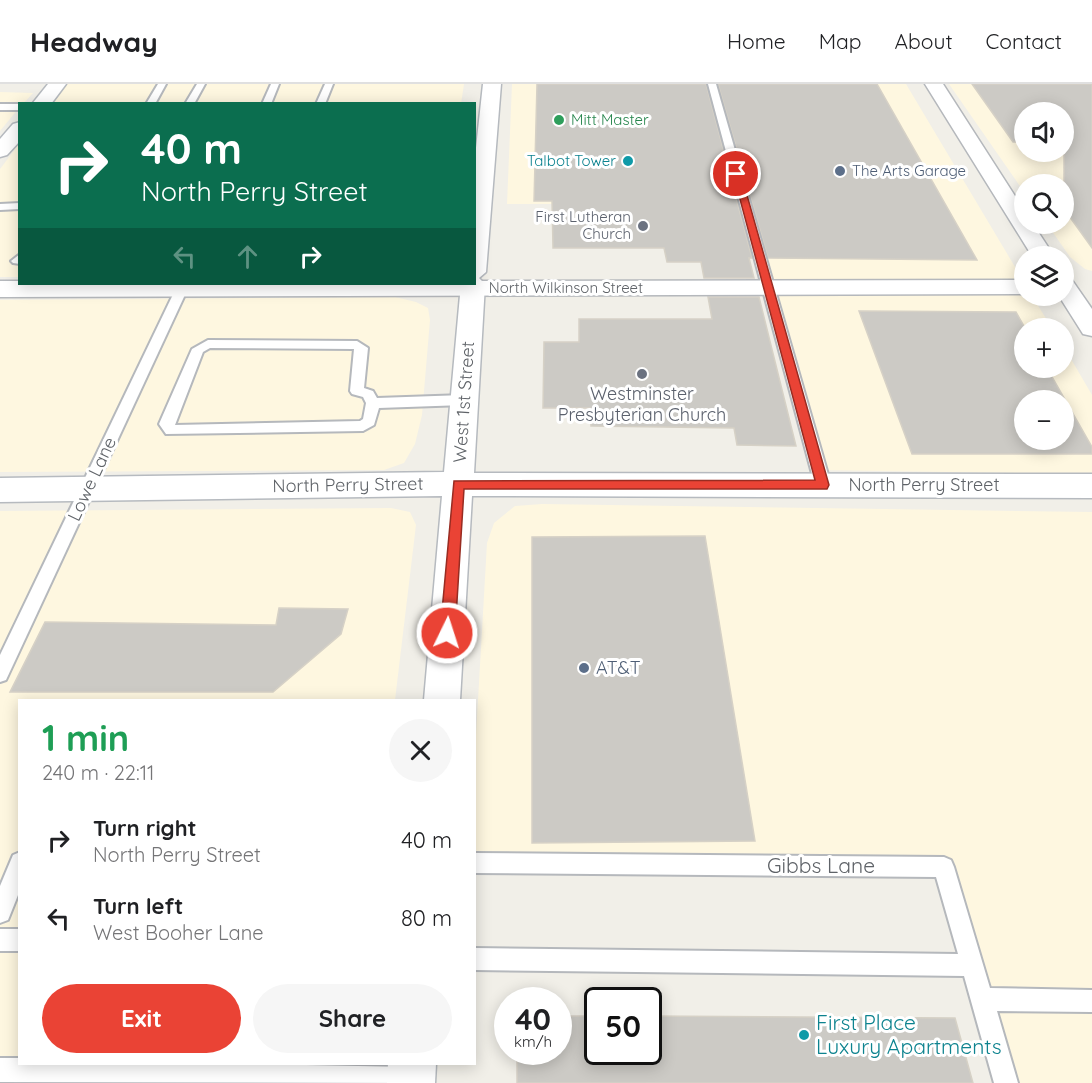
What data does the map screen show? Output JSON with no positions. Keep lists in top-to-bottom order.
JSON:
{
  "streets": {
    "main road": ["North Wilkinson Street", "West 1st Street", "North Perry Street"],
    "lane": ["Lowe Lane", "Gibbs Lane"]
  },
  "crossings": [
    ["North Wilkinson Street", "Lowe Lane"],
    ["West 1st Street", "North Perry Street"],
    ["Lowe Lane", "North Perry Street"]
  ],
  "places": [
    "Mitt Master",
    "Talbot Tower",
    "The Arts Garage",
    "First Lutheran Church",
    "Westminster Presbyterian Church",
    "AT&T",
    "First Place Luxury Apartments"
  ],
  "page": {
    "header": "Headway",
    "nav": [
      "Home",
      "Map",
      "About",
      "Contact"
    ],
    "map_buttons": ["+", "−"],
    "turn": ["40 m", "North Perry Street"],
    "heading": ["1 min", "240 m · 22:11"],
    "list": [
      {
        "name": "Turn right",
        "note": "North Perry Street",
        "value": "40 m"
      },
      {
        "name": "Turn left",
        "note": "West Booher Lane",
        "value": "80 m"
      }
    ],
    "buttons": ["Exit", "Share"],
    "speed": "40 km/h",
    "limit": "50"
  }
}
